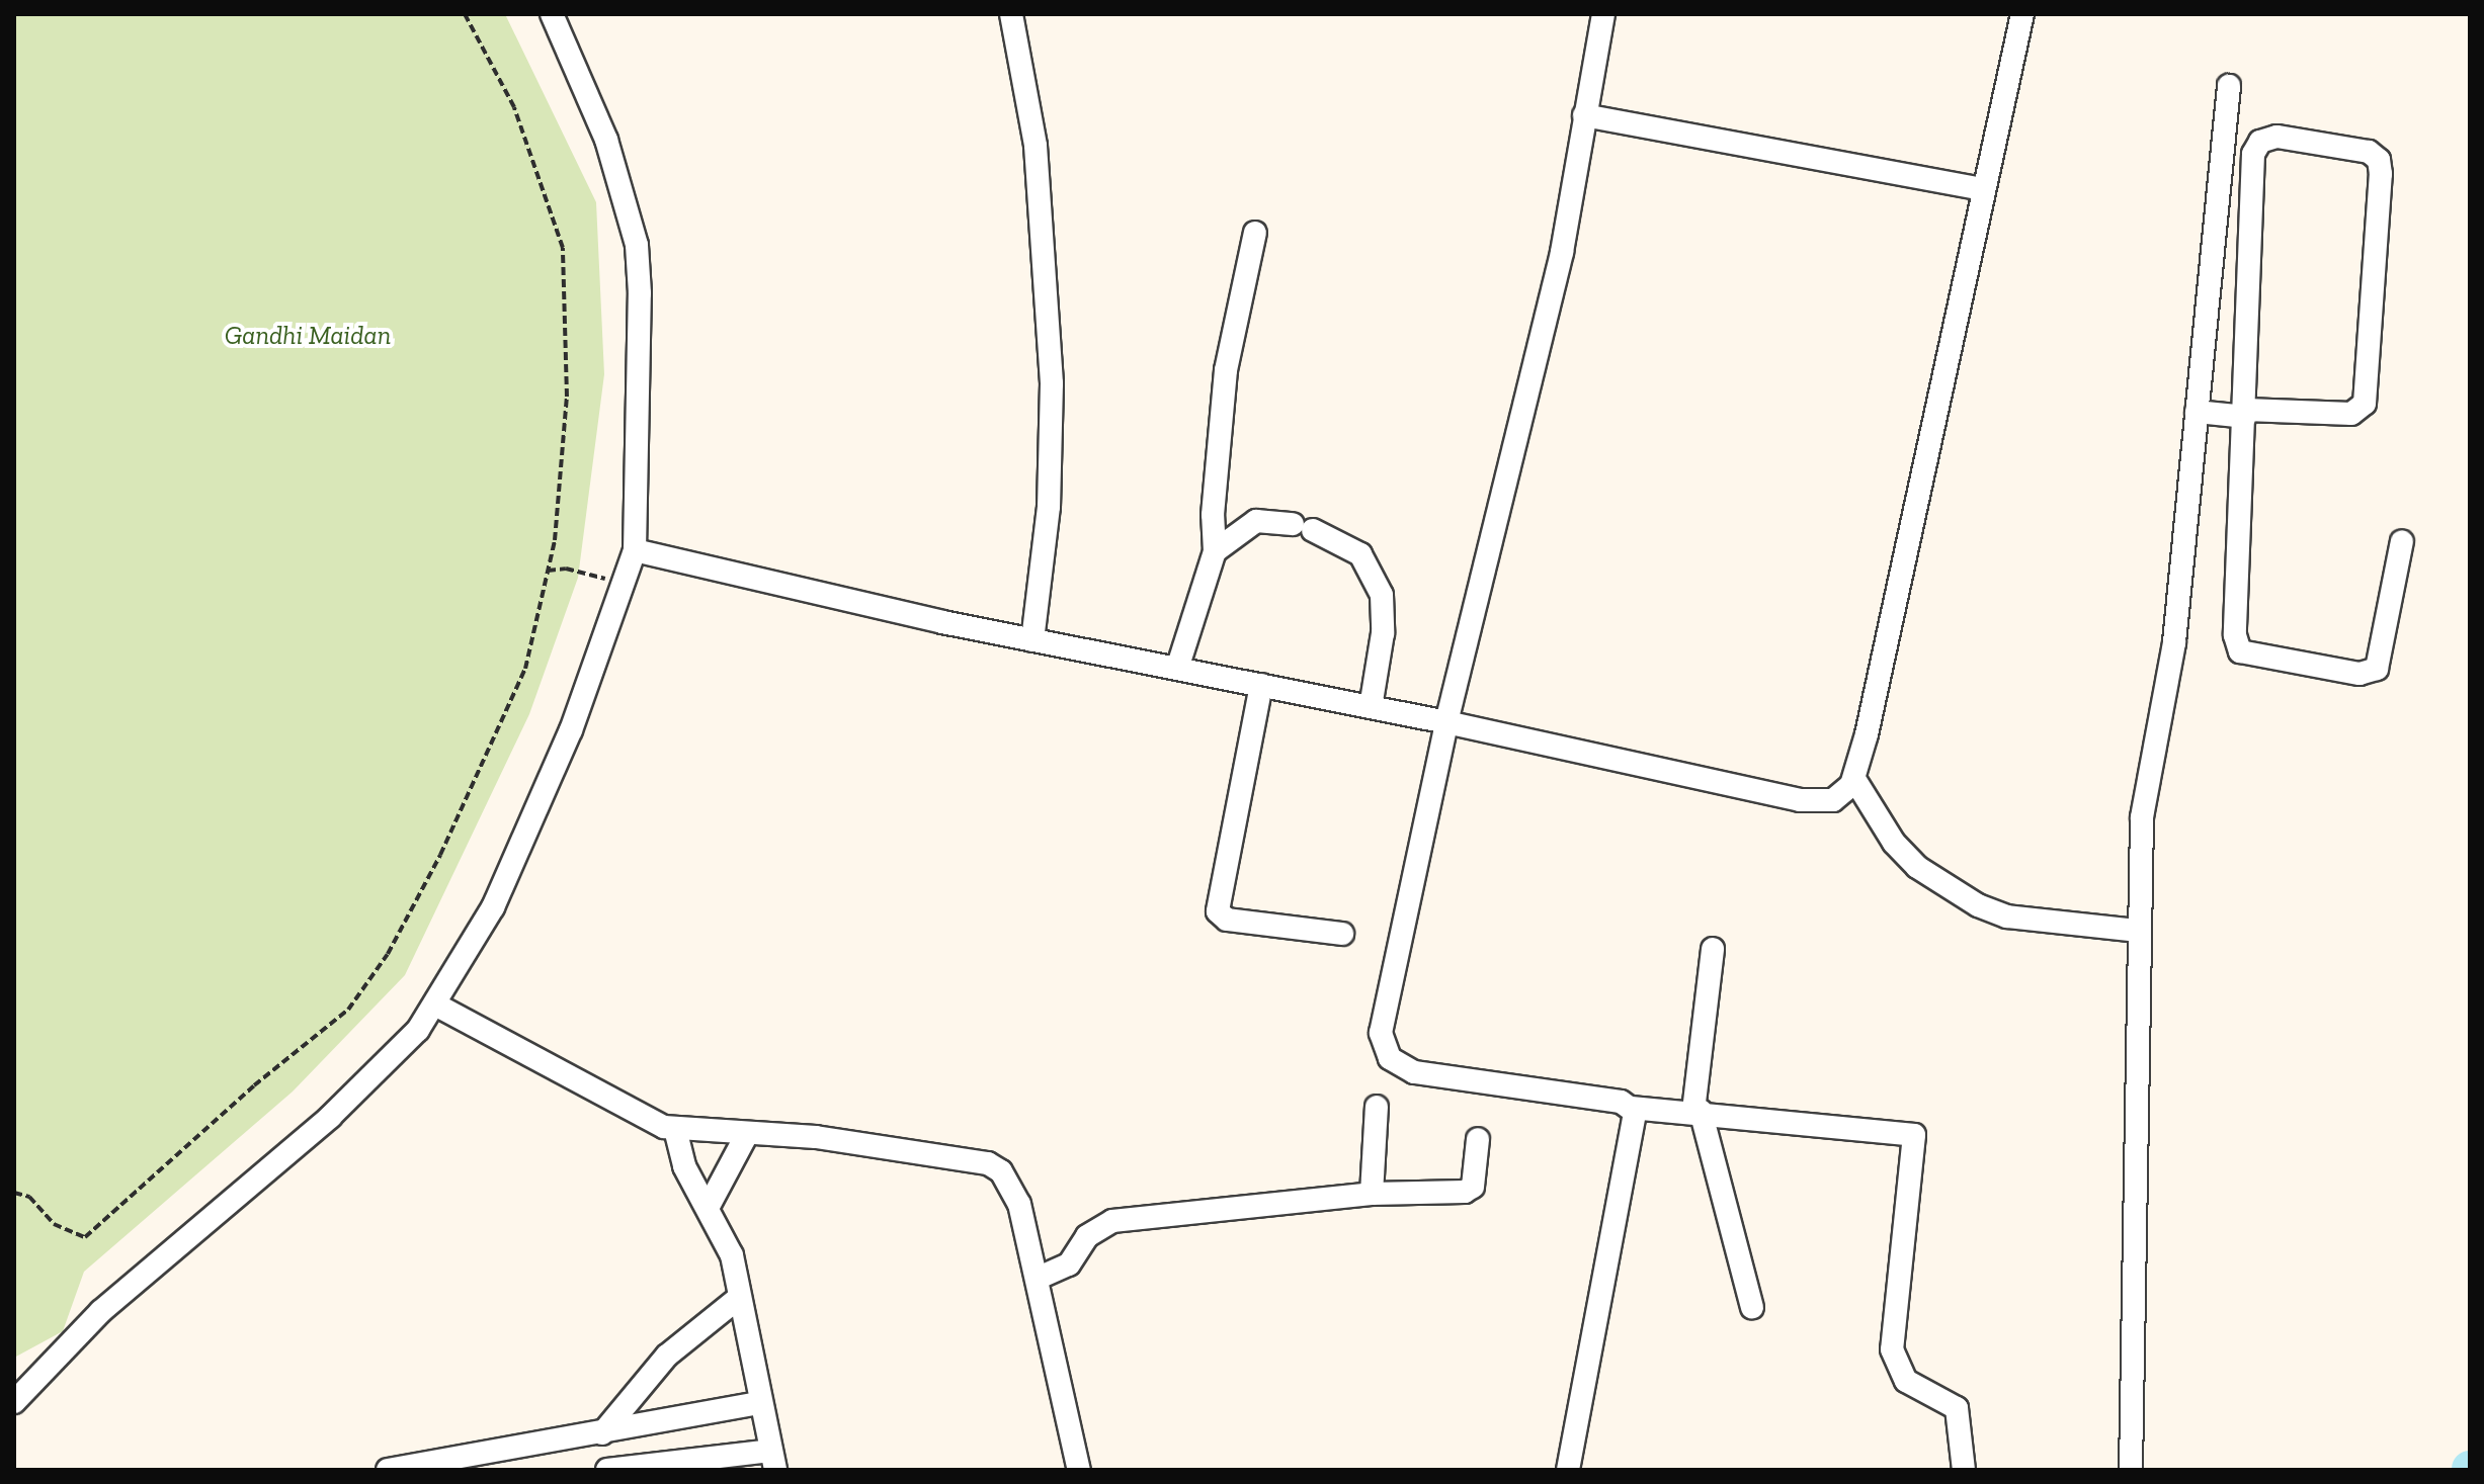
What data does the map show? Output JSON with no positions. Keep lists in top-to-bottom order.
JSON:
{
  "parks": ["Gandhi Maidan"]
}
